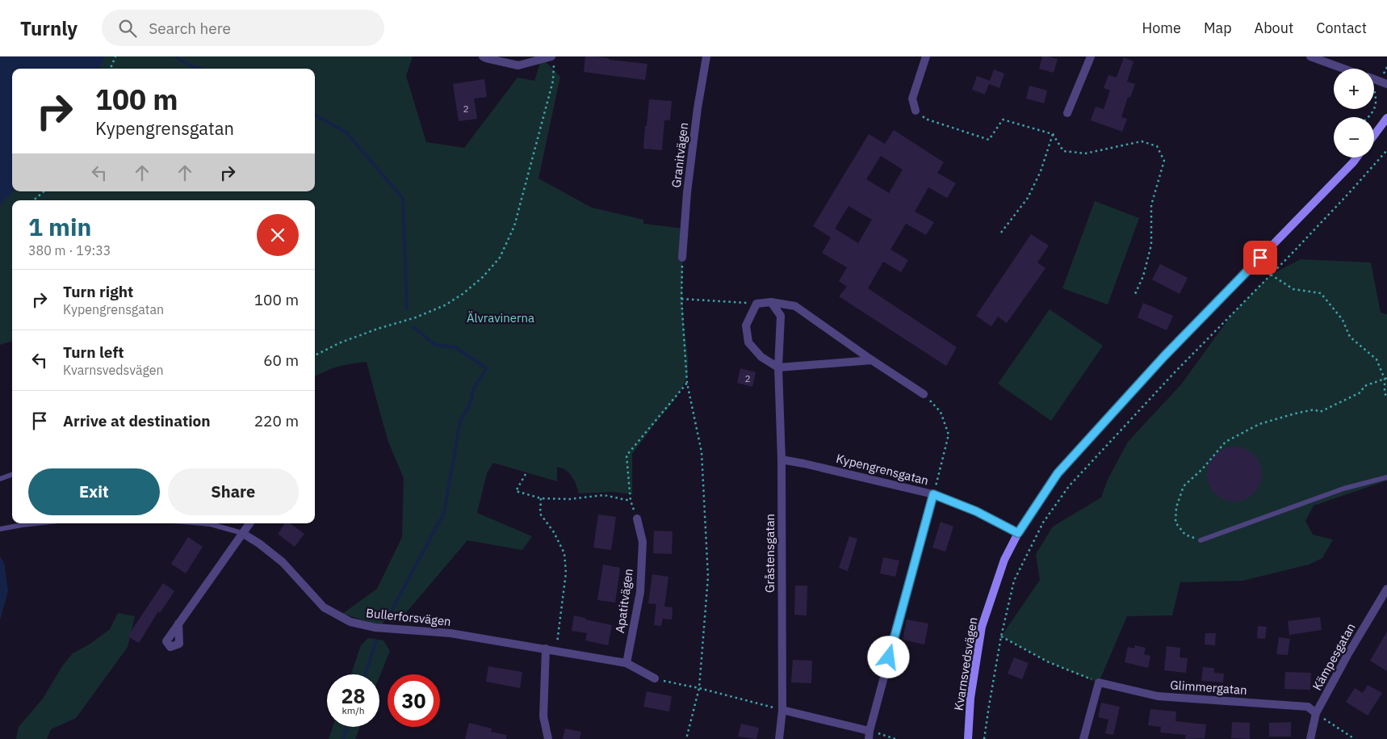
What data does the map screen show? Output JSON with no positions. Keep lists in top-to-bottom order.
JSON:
{
  "streets": {
    "street": [
      "Granitvägen",
      "Kypengrensgatan",
      "Gråstensgatan",
      "Apatitvägen",
      "Bullerforsvägen",
      "Kämpesgatan",
      "Kvarnsvedsvägen",
      "Glimmergatan"
    ]
  },
  "crossings": [
    ["Kypengrensgatan", "Gråstensgatan"],
    ["Kypengrensgatan", "Kvarnsvedsvägen"],
    ["Apatitvägen", "Bullerforsvägen"],
    ["Kämpesgatan", "Glimmergatan"]
  ],
  "parks": ["Älvravinerna"],
  "house_numbers": ["2", "2"],
  "page": {
    "header": "Turnly",
    "search": "Search here",
    "nav": [
      "Home",
      "Map",
      "About",
      "Contact"
    ],
    "map_buttons": ["+", "−"],
    "turn": ["100 m", "Kypengrensgatan"],
    "heading": ["1 min", "380 m · 19:33"],
    "list": [
      {
        "name": "Turn right",
        "note": "Kypengrensgatan",
        "value": "100 m"
      },
      {
        "name": "Turn left",
        "note": "Kvarnsvedsvägen",
        "value": "60 m"
      },
      {
        "name": "Arrive at destination",
        "value": "220 m"
      }
    ],
    "buttons": ["Exit", "Share"],
    "speed": "28 km/h",
    "limit": "30"
  }
}
